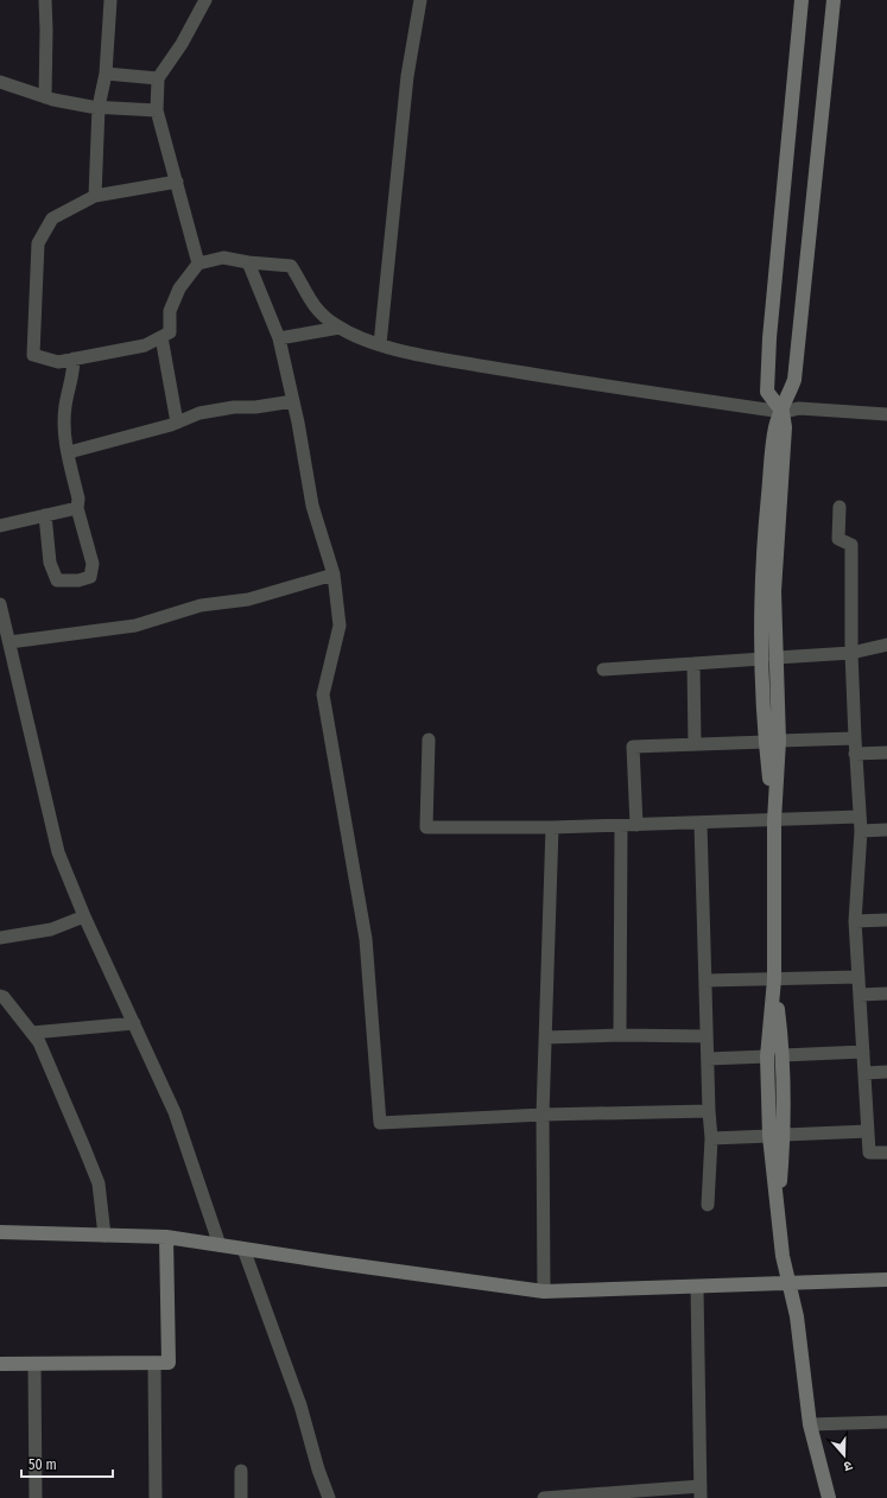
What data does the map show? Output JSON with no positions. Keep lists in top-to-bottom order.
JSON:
{
  "scale_bar": "50 m",
  "north": "bottom"
}
